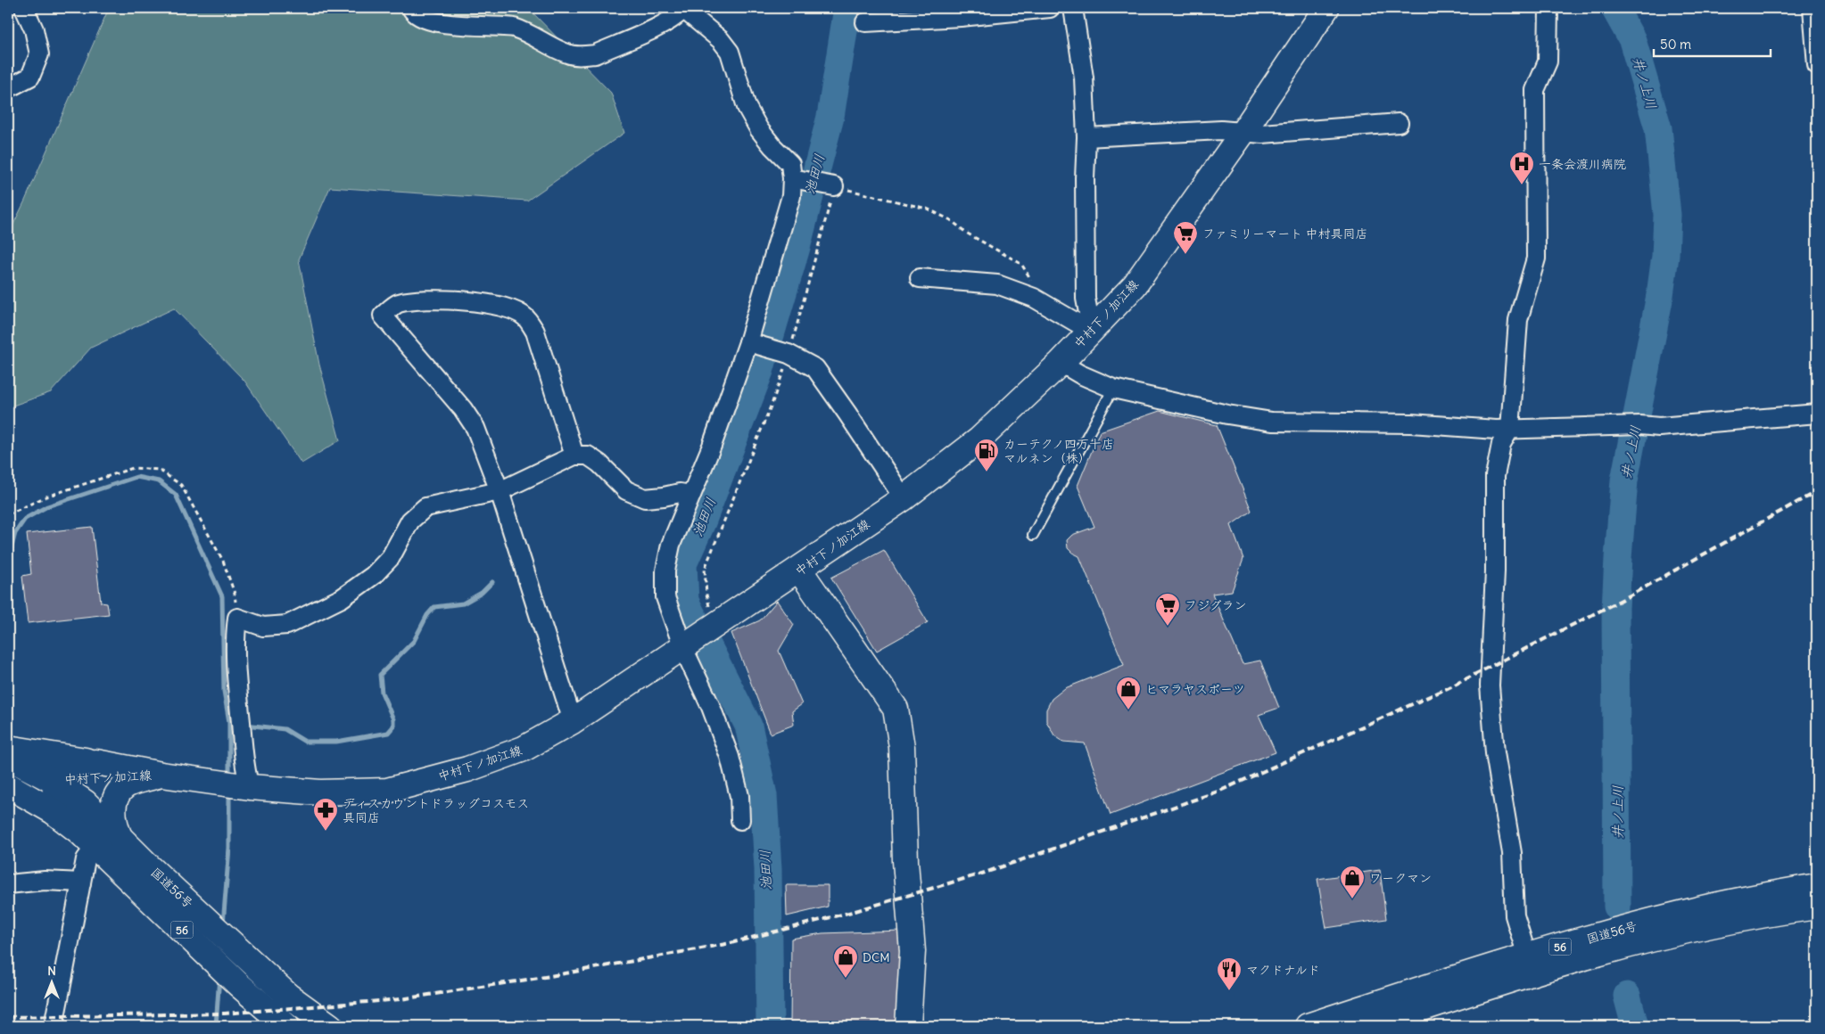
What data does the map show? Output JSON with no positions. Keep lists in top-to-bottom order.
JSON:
{
  "streets": {
    "main road": ["中村下ノ加江線", "国道56号", "56"]
  },
  "crossings": [
    ["中村下ノ加江線", "国道56号"]
  ],
  "water": ["井ノ上川", "池田川"],
  "places": {
    "hospital": ["一条会渡川病院"],
    "supermarket": ["ファミリーマート 中村具同店", "フジグラン"],
    "fuel station": ["カーテクノ四万十店 マルネン（株）"],
    "shop": ["ヒマラヤスポーツ", "ワークマン", "DCM"],
    "pharmacy": ["ディスカウントドラッグコスモス 具同店"],
    "restaurant": ["マクドナルド"]
  },
  "scale_bar": "50 m",
  "north": "top"
}
